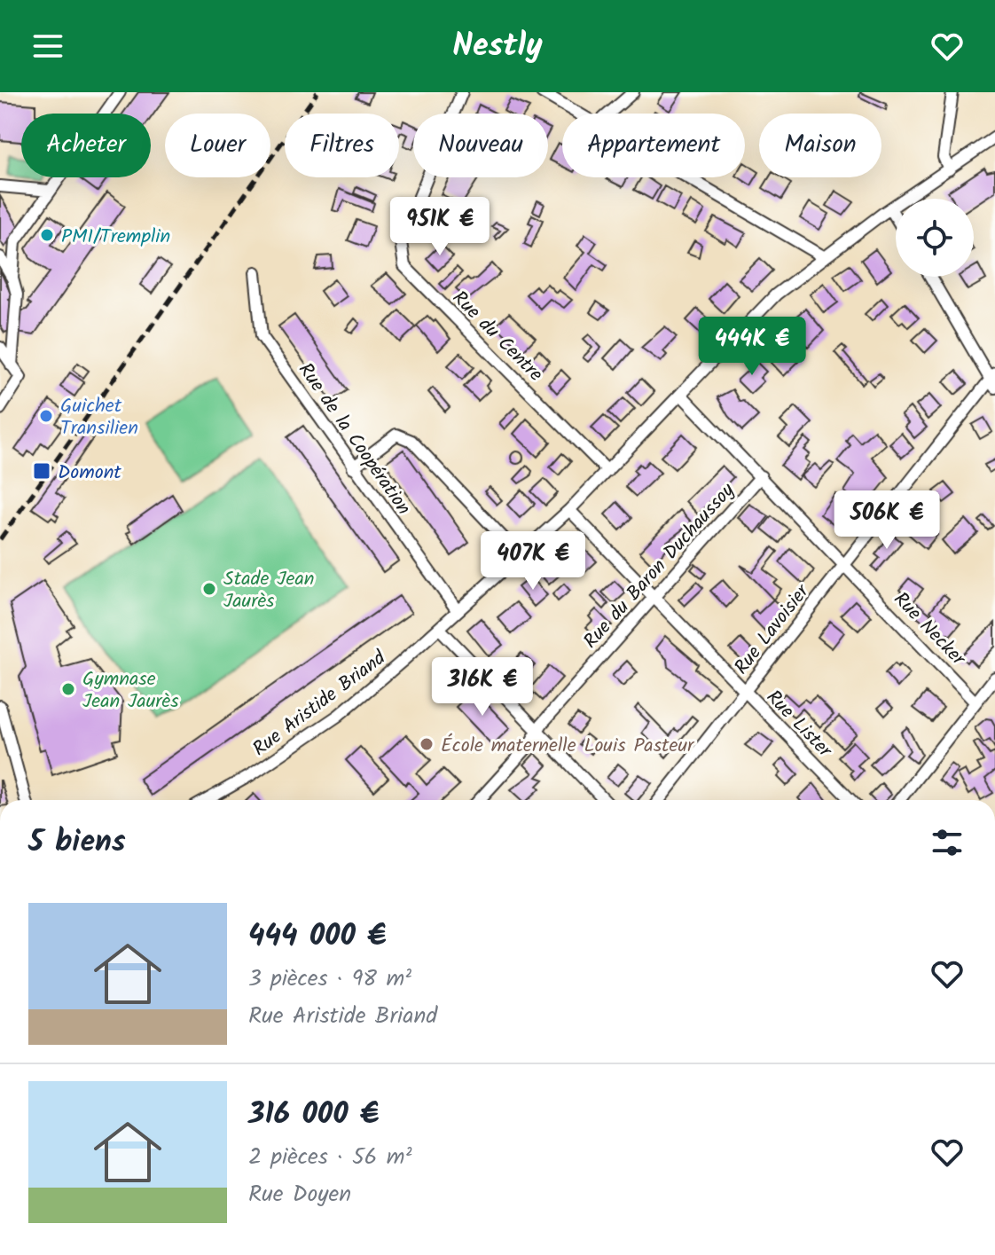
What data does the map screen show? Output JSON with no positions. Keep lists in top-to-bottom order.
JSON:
{
  "streets": {
    "street": [
      "Rue du Centre",
      "Rue de la Coopération",
      "Rue du Baron Duchaussoy",
      "Rue Necker",
      "Rue Lavoisier",
      "Rue Aristide Briand",
      "Rue Lister"
    ]
  },
  "crossings": [
    ["Rue du Centre", "Rue Aristide Briand"],
    ["Rue de la Coopération", "Rue Aristide Briand"],
    ["Rue du Baron Duchaussoy", "Rue Necker"],
    ["Rue du Baron Duchaussoy", "Rue Lister"],
    ["Rue Necker", "Rue Lavoisier"],
    ["Rue Necker", "Rue Aristide Briand"],
    ["Rue Lavoisier", "Rue Lister"],
    ["Rue Aristide Briand", "Rue Lister"]
  ],
  "places": {
    "other": [
      "PMI/Tremplin",
      "Guichet Transilien",
      "Stade Jean Jaurès",
      "Gymnase Jean Jaurès",
      "École maternelle Louis Pasteur"
    ],
    "transit": ["Domont"]
  },
  "page": {
    "header": "Nestly",
    "chip": [
      "Acheter",
      "Louer",
      "Filtres",
      "Nouveau",
      "Appartement",
      "Maison"
    ],
    "price": [
      "951K €",
      "444K €",
      "506K €",
      "407K €",
      "316K €"
    ],
    "heading": "5 biens",
    "list": [
      {
        "name": "444 000 €",
        "note": "3 pièces · 98 m² · Rue Aristide Briand"
      },
      {
        "name": "316 000 €",
        "note": "2 pièces · 56 m² · Rue Doyen"
      }
    ]
  }
}
